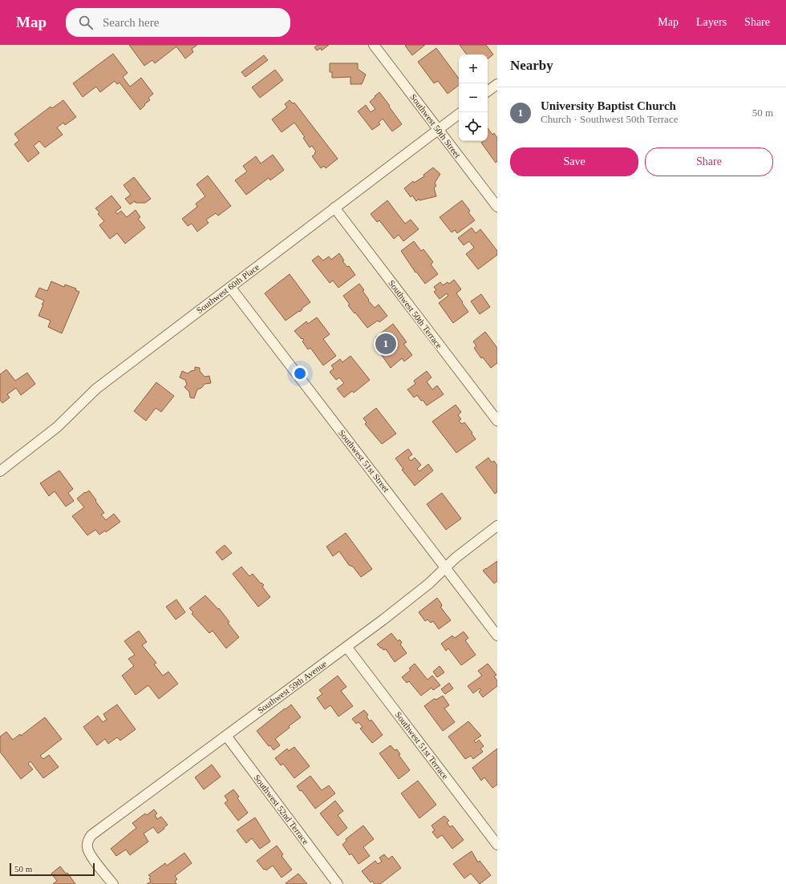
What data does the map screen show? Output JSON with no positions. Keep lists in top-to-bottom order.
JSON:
{
  "streets": {
    "street": [
      "Southwest 50th Street",
      "Southwest 60th Place",
      "Southwest 50th Terrace",
      "Southwest 51st Street",
      "Southwest 59th Avenue",
      "Southwest 51st Terrace",
      "Southwest 52nd Terrace"
    ]
  },
  "crossings": [
    ["Southwest 50th Street", "Southwest 60th Place"],
    ["Southwest 60th Place", "Southwest 50th Terrace"],
    ["Southwest 60th Place", "Southwest 51st Street"],
    ["Southwest 51st Street", "Southwest 59th Avenue"],
    ["Southwest 59th Avenue", "Southwest 51st Terrace"],
    ["Southwest 59th Avenue", "Southwest 52nd Terrace"]
  ],
  "scale_bar": "50 m",
  "page": {
    "header": "Map",
    "search": "Search here",
    "nav": ["Map", "Layers", "Share"],
    "heading": "Nearby",
    "map_buttons": ["+", "−"],
    "list": [
      {
        "mark": "1",
        "name": "University Baptist Church",
        "note": "Church · Southwest 50th Terrace",
        "value": "50 m"
      }
    ],
    "buttons": ["Save", "Share"],
    "pins": "1",
    "scale": "50 m"
  }
}
